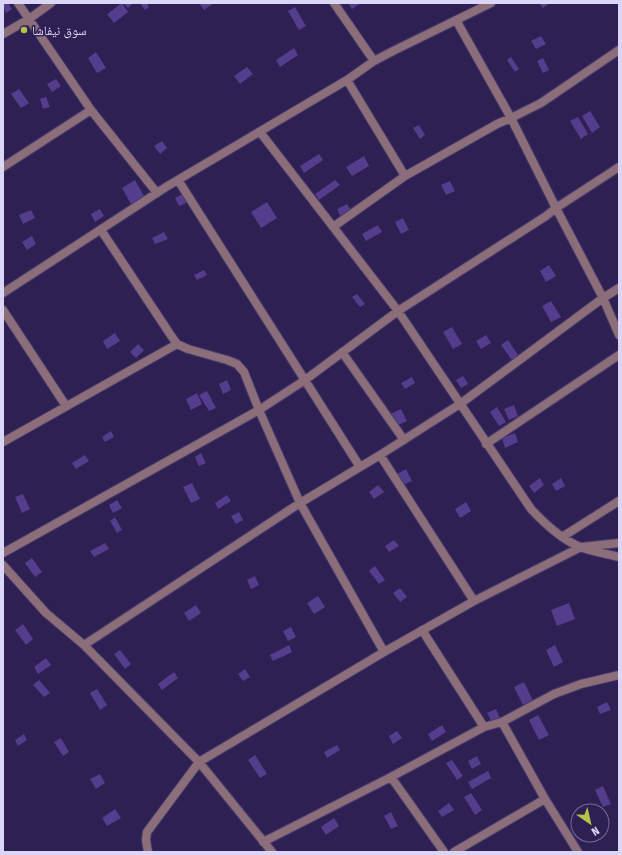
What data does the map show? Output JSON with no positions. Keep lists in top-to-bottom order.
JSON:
{
  "places": ["سوق نيفاشا"],
  "north": "bottom right"
}
